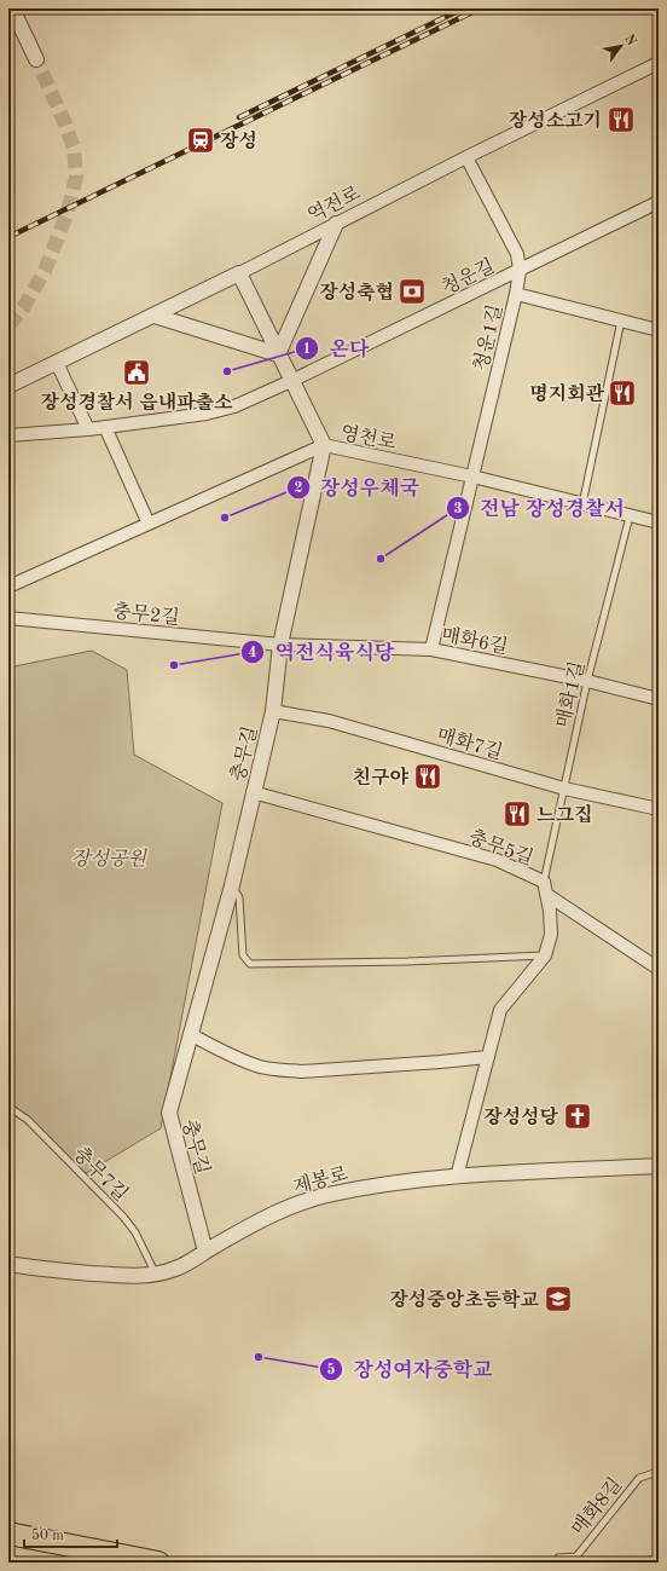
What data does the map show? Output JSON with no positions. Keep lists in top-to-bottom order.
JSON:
{
  "streets": {
    "street": [
      "역전로",
      "청운길",
      "청운1길",
      "영천로",
      "충무2길",
      "매화6길",
      "매화7길",
      "충무길",
      "충무5길",
      "제봉로"
    ],
    "lane": ["매화1길", "충무7길", "매화8길"]
  },
  "crossings": [
    ["청운1길", "영천로"],
    ["청운1길", "매화6길"],
    ["영천로", "매화1길"],
    ["영천로", "충무길"],
    ["충무2길", "매화6길"],
    ["충무2길", "충무길"],
    ["매화6길", "매화1길"],
    ["매화6길", "충무길"],
    ["매화1길", "매화7길"],
    ["매화1길", "충무5길"],
    ["매화7길", "충무길"],
    ["충무길", "충무5길"],
    ["충무길", "제봉로"],
    ["충무5길", "제봉로"],
    ["충무7길", "제봉로"]
  ],
  "parks": ["장성공원"],
  "places": {
    "restaurant": [
      "장성소고기",
      "명지회관",
      "친구야",
      "느그집"
    ],
    "station": ["장성"],
    "bank": ["장성축협"],
    "other": [
      "온다",
      "장성우체국",
      "전남 장성경찰서",
      "역전식육식당",
      "장성여자중학교"
    ],
    "public building": ["장성경찰서 읍내파출소"],
    "church": ["장성성당"],
    "school or university": ["장성중앙초등학교"]
  },
  "scale_bar": "50 m",
  "north": "top right"
}
